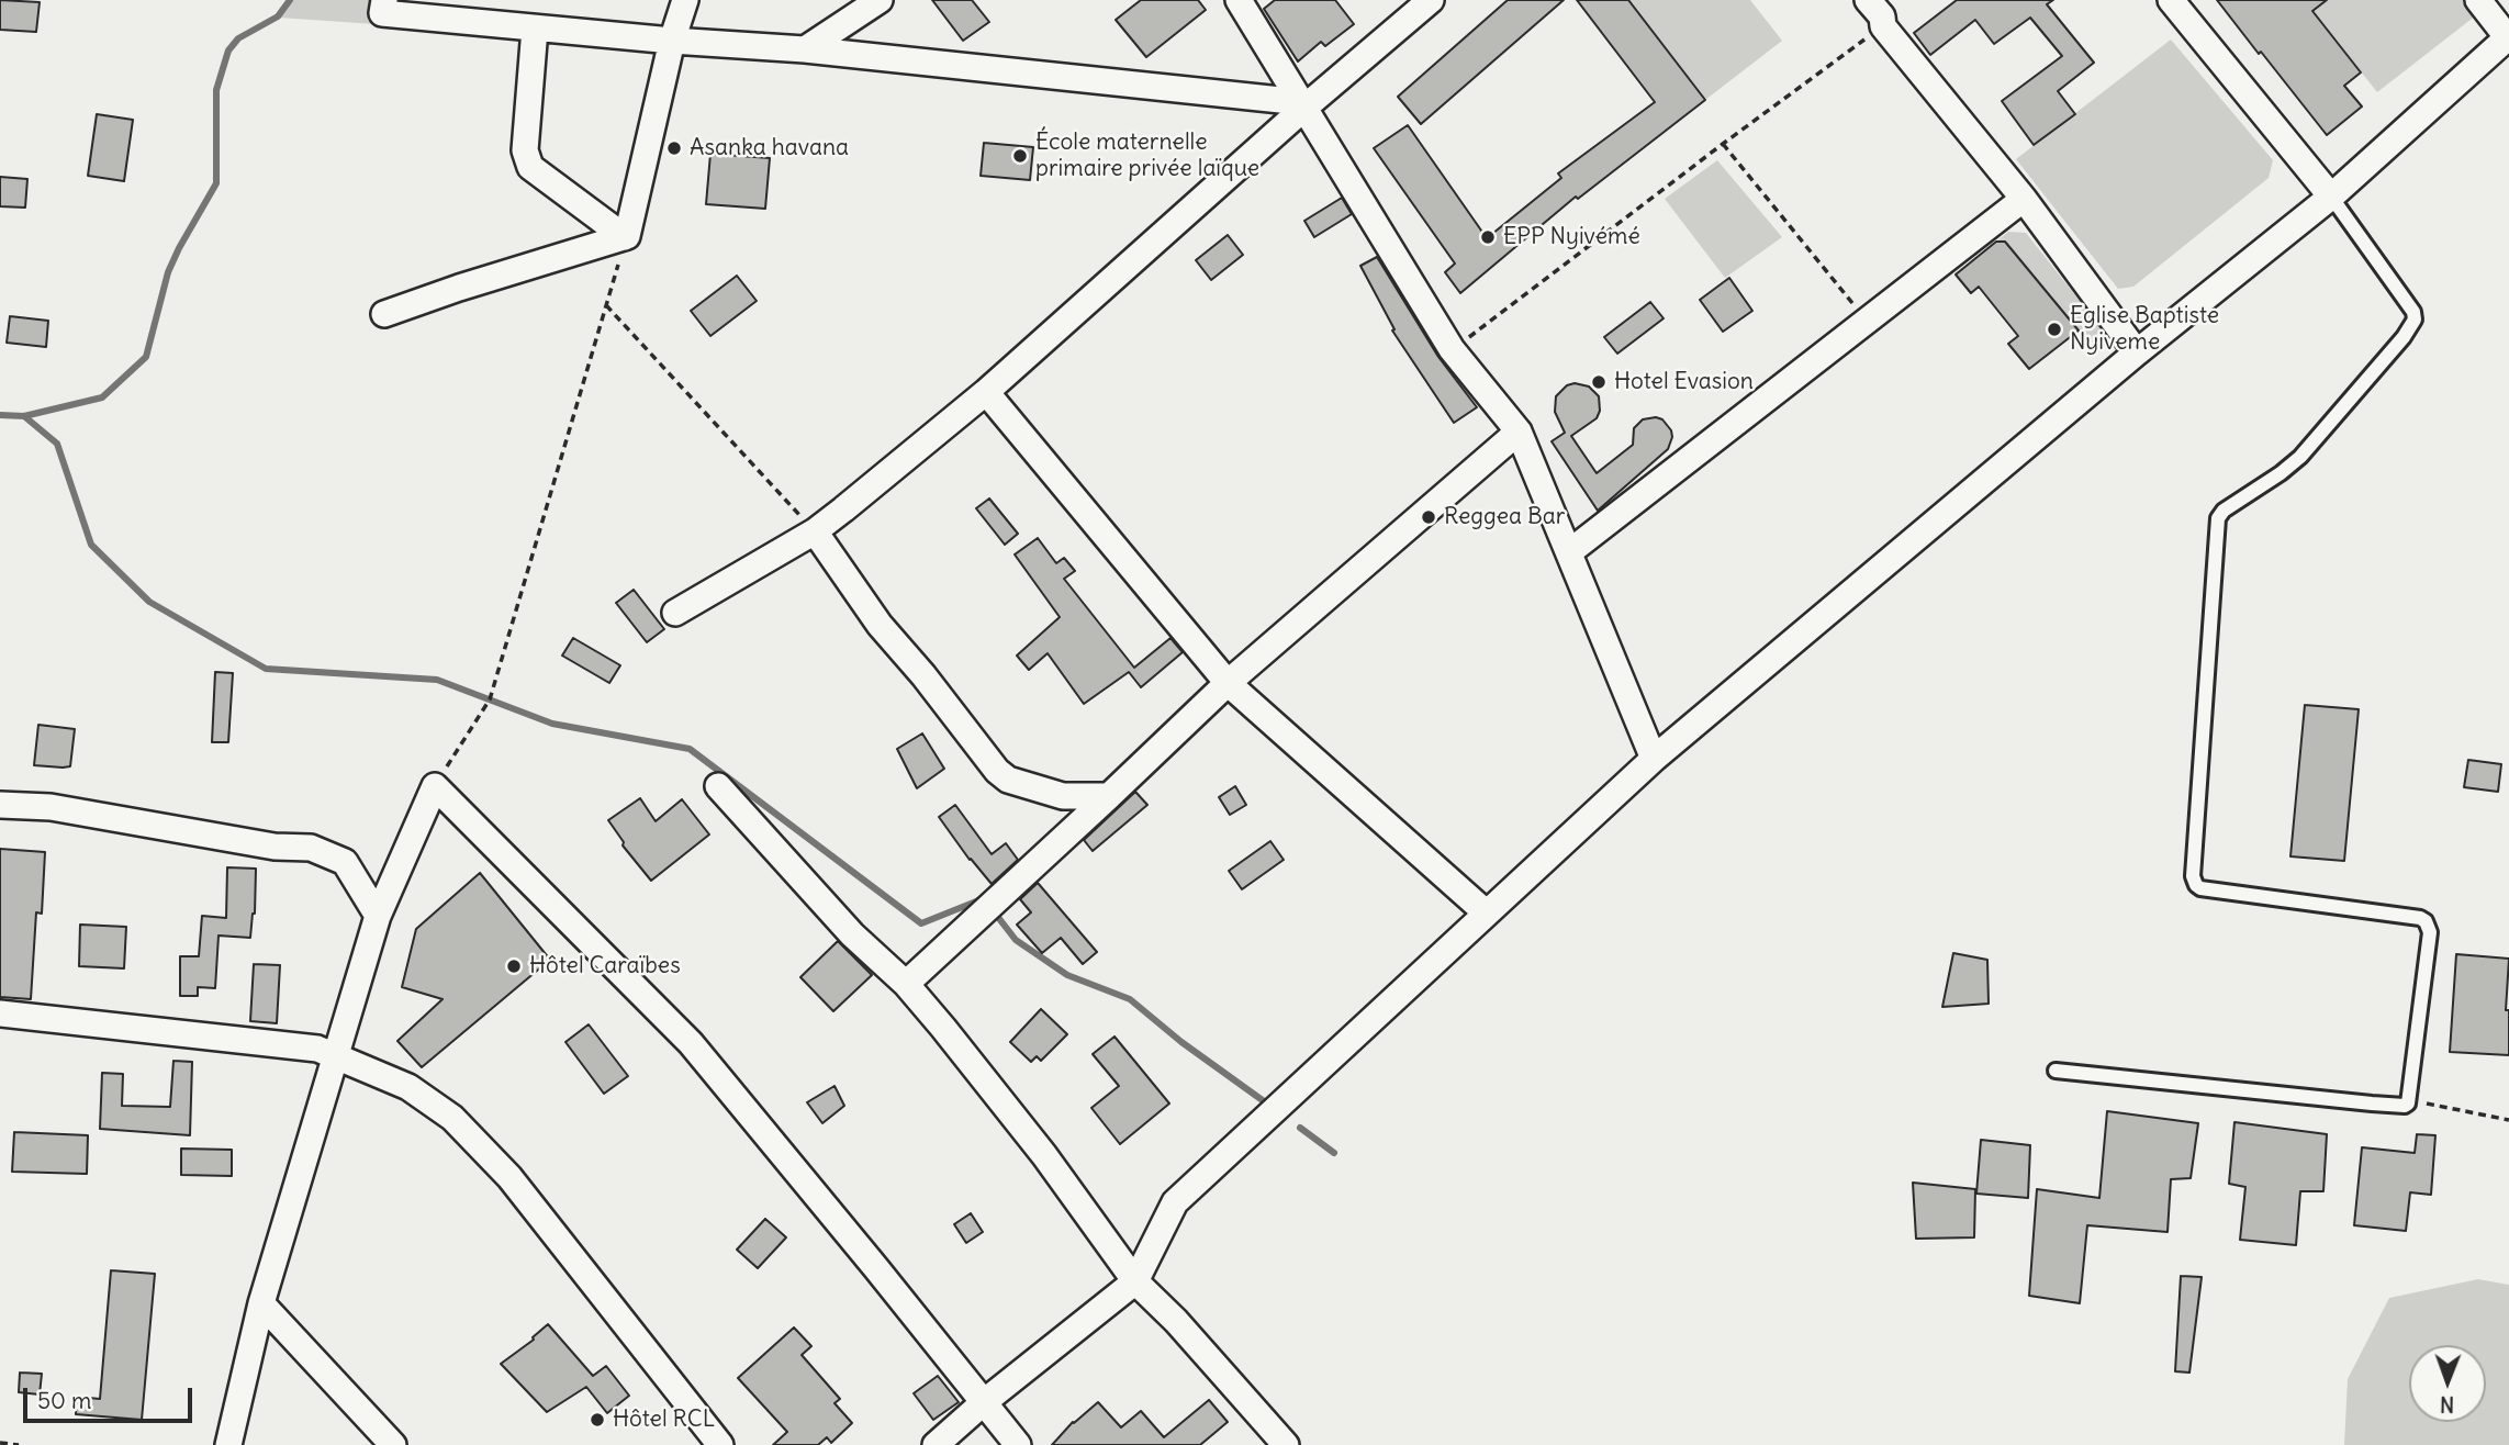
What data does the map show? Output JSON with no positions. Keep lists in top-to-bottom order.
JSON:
{
  "places": [
    "Asanka havana",
    "École maternelle primaire privée laïque",
    "EPP Nyivémé",
    "Eglise Baptiste Nyiveme",
    "Hotel Evasion",
    "Reggea Bar",
    "Hôtel Caraïbes",
    "Hôtel RCL"
  ],
  "scale_bar": "50 m",
  "north": "bottom"
}
